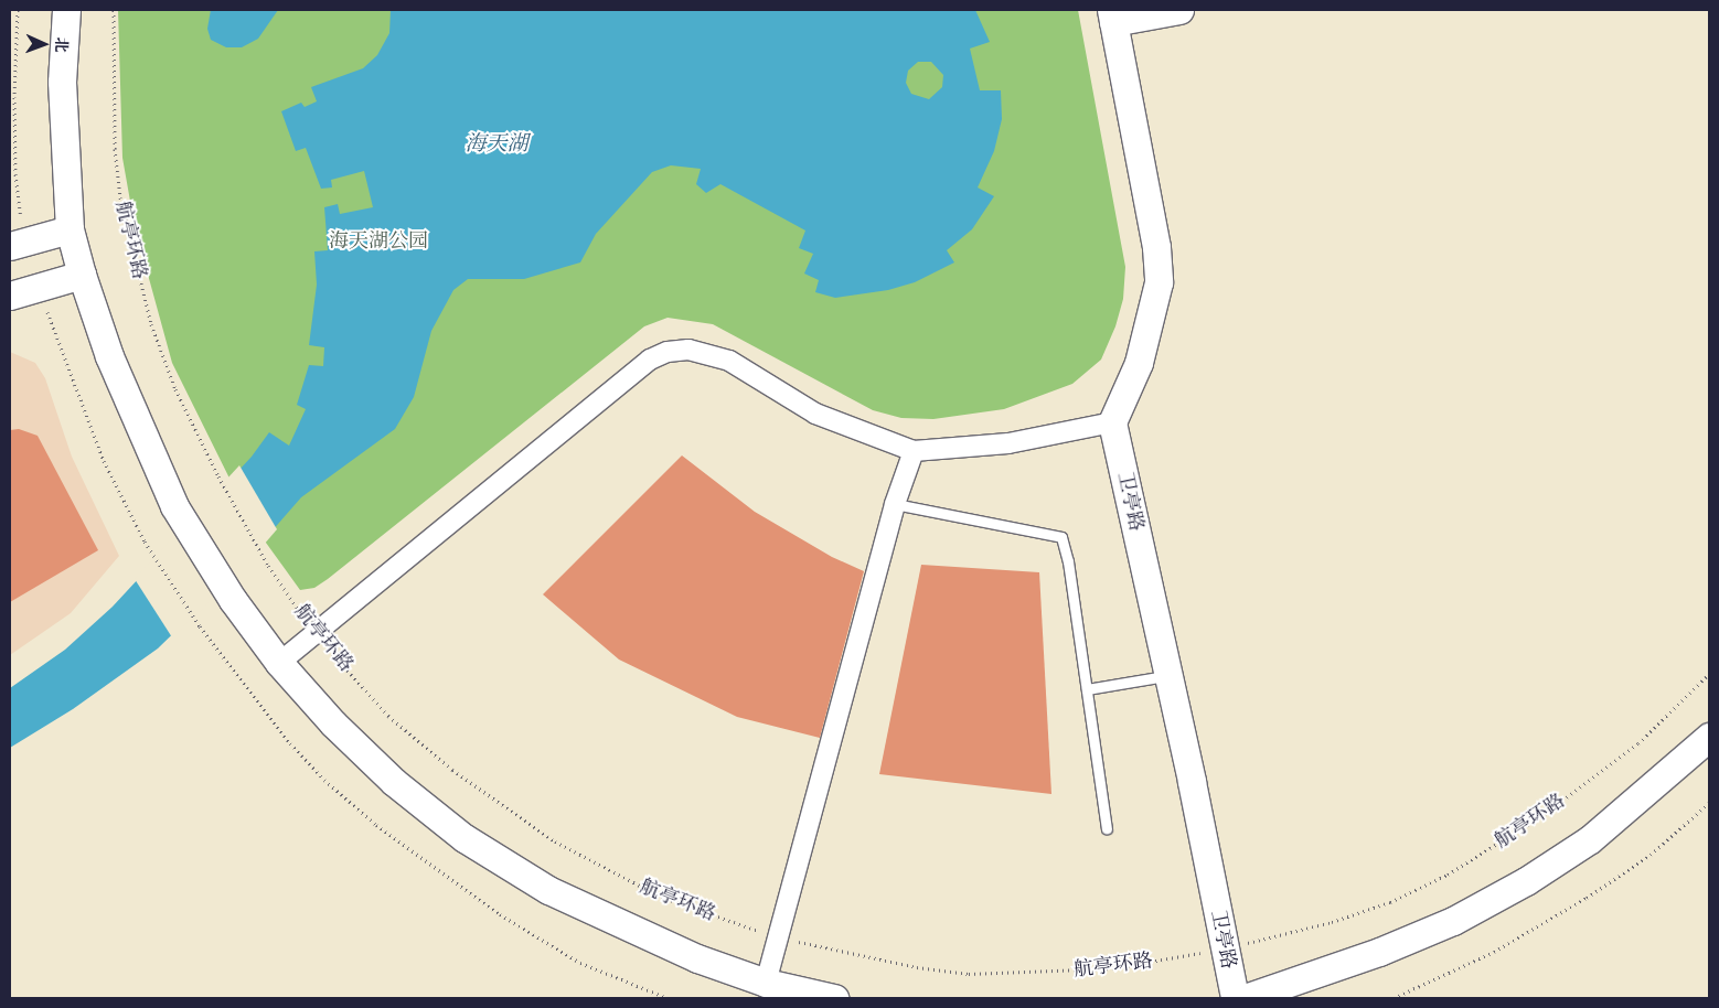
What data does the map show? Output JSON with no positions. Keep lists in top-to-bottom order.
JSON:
{
  "streets": {
    "street": ["卫亭路"],
    "path": ["航亭环路"]
  },
  "crossings": [
    ["航亭环路", "卫亭路"]
  ],
  "water": ["海天湖"],
  "parks": ["海天湖公园"],
  "north": "right"
}
